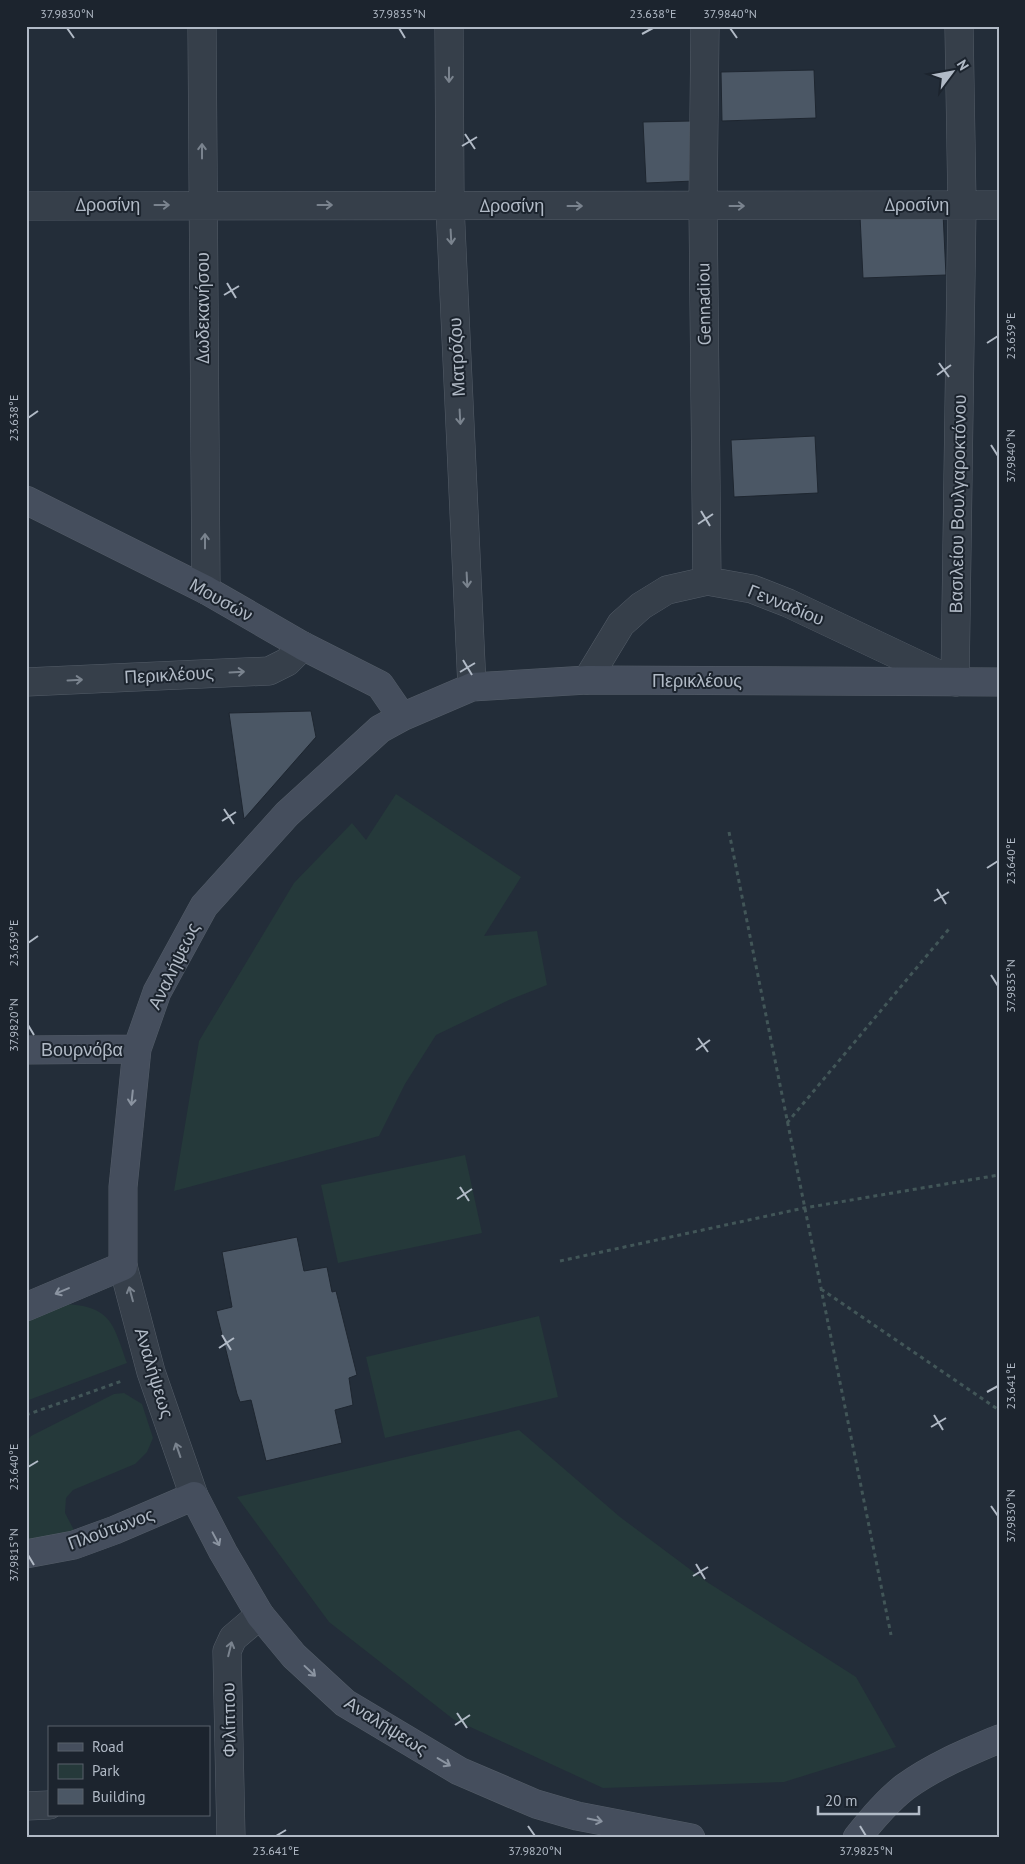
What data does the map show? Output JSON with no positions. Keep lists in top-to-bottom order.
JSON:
{
  "streets": {
    "street": [
      "Δροσίνη",
      "Gennadiou",
      "Δωδεκανήσου",
      "Ματρόζου",
      "Βασιλείου Βουλγαροκτόνου",
      "Μουσών",
      "Γενναδίου",
      "Περικλέους",
      "Αναλήψεως",
      "Βουρνόβα",
      "Πλούτωνος",
      "Φιλίππου"
    ]
  },
  "crossings": [
    ["Δροσίνη", "Gennadiou"],
    ["Δροσίνη", "Δωδεκανήσου"],
    ["Δροσίνη", "Ματρόζου"],
    ["Δροσίνη", "Βασιλείου Βουλγαροκτόνου"],
    ["Gennadiou", "Γενναδίου"],
    ["Δωδεκανήσου", "Μουσών"],
    ["Ματρόζου", "Περικλέους"],
    ["Βασιλείου Βουλγαροκτόνου", "Γενναδίου"],
    ["Βασιλείου Βουλγαροκτόνου", "Περικλέους"],
    ["Μουσών", "Περικλέους"],
    ["Μουσών", "Αναλήψεως"],
    ["Γενναδίου", "Περικλέους"],
    ["Περικλέους", "Αναλήψεως"],
    ["Αναλήψεως", "Βουρνόβα"],
    ["Αναλήψεως", "Πλούτωνος"],
    ["Αναλήψεως", "Φιλίππου"]
  ],
  "one_way": [
    "Δροσίνη",
    "Δωδεκανήσου",
    "Ματρόζου",
    "Φιλίππου"
  ],
  "legend": ["Road", "Park", "Building"],
  "scale_bar": "20 m",
  "north": "top right",
  "coordinates": [
    "37.9830°N",
    "37.9835°N",
    "23.638°E",
    "37.9840°N",
    "23.639°E",
    "23.640°E",
    "37.9820°N",
    "23.641°E",
    "37.9815°N",
    "37.9825°N"
  ]
}
